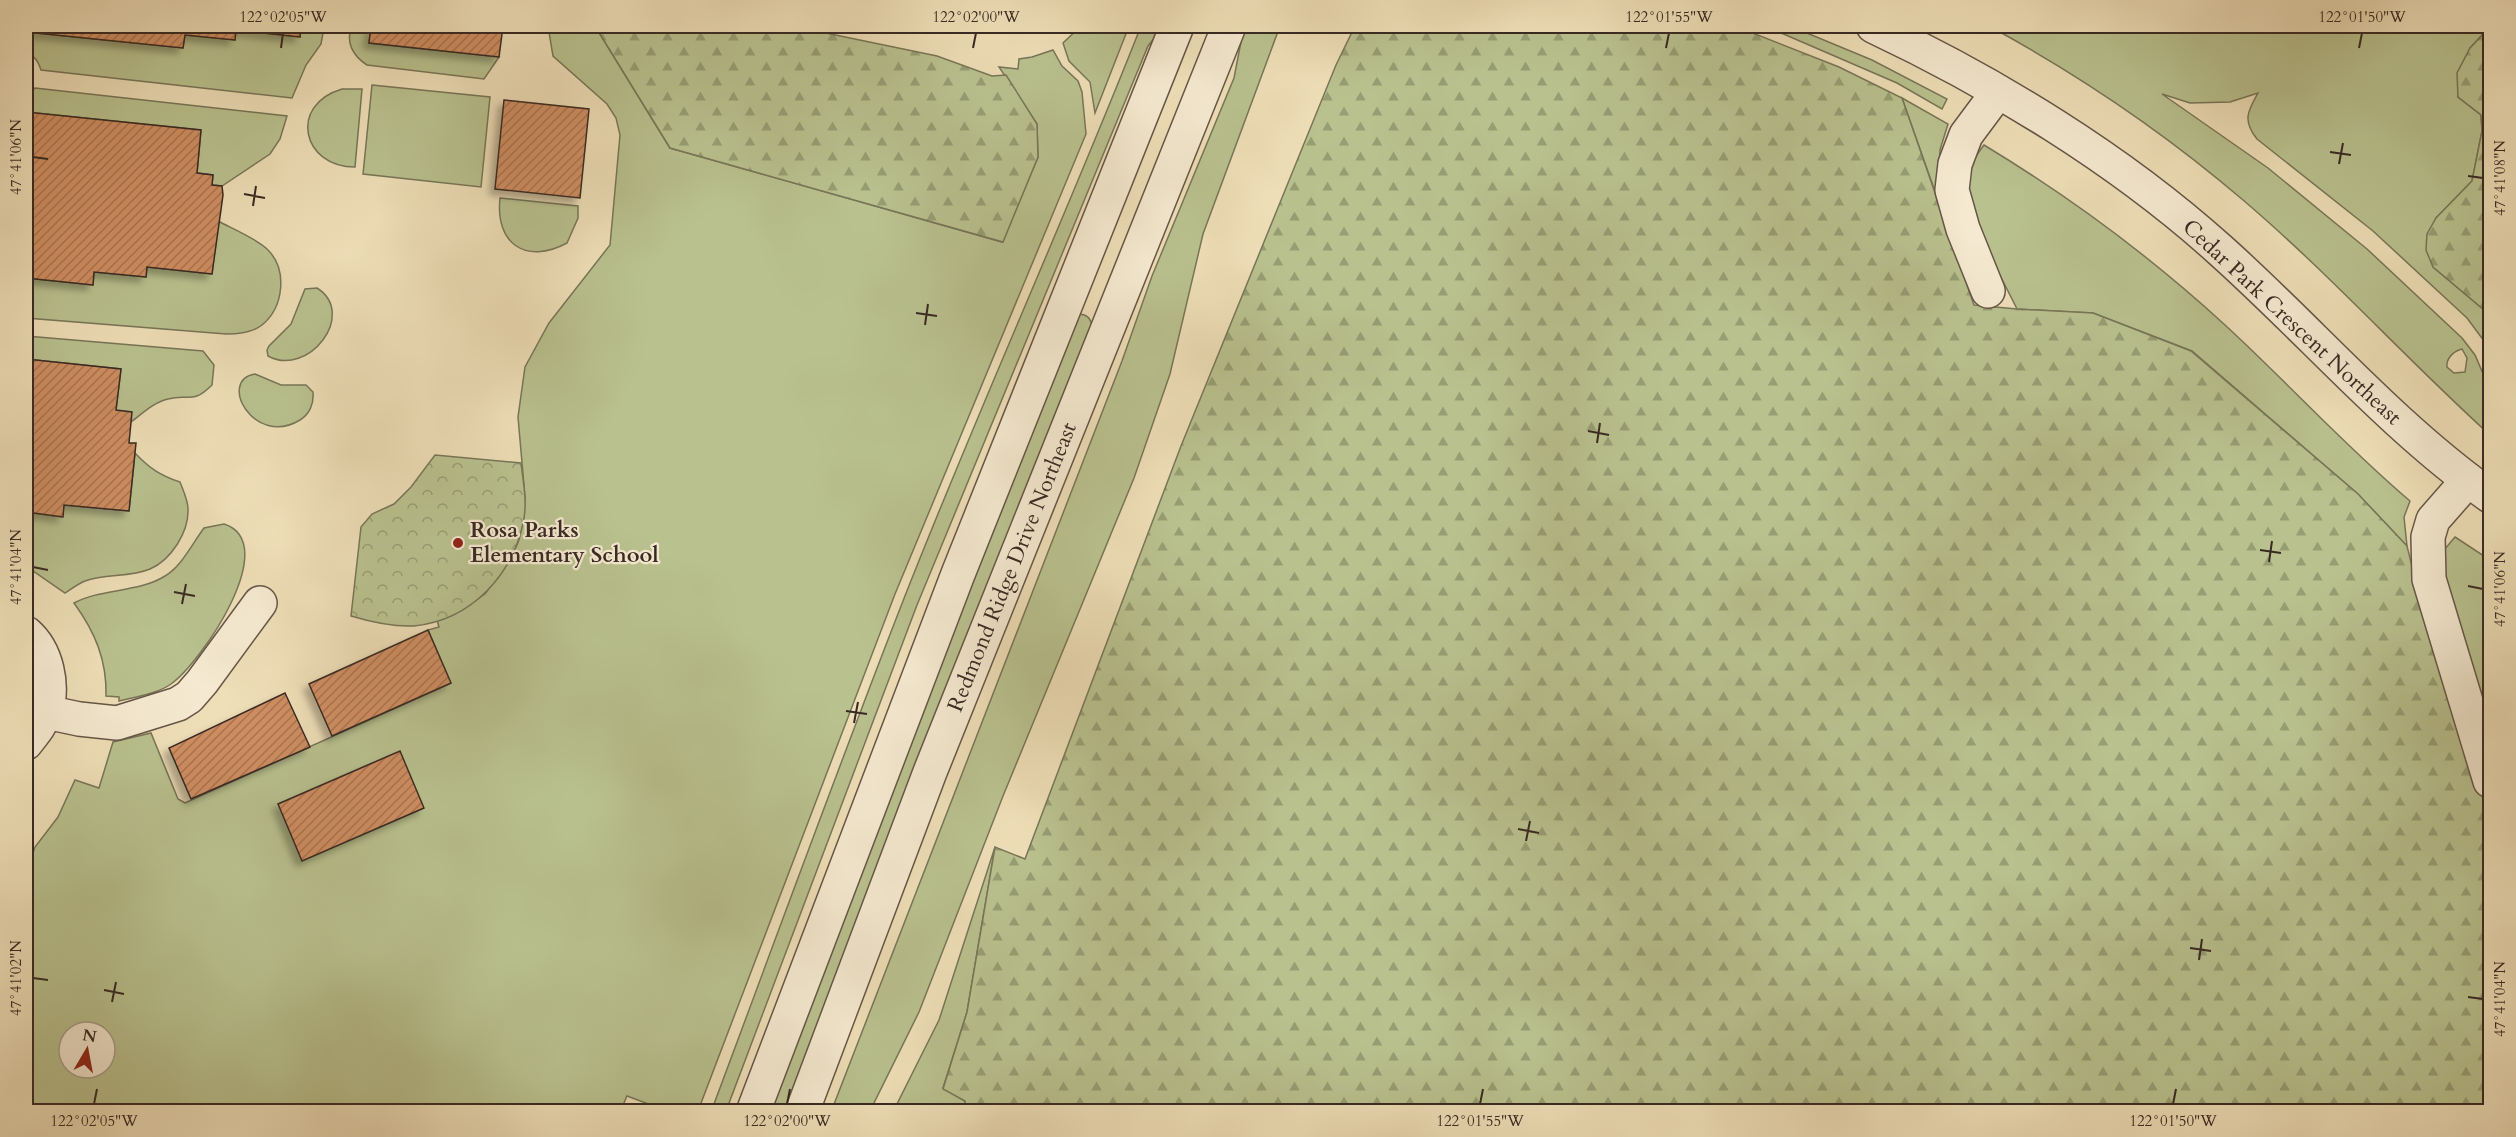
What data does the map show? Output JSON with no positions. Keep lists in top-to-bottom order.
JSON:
{
  "streets": {
    "street": ["Cedar Park Crescent Northeast", "Redmond Ridge Drive Northeast"]
  },
  "places": ["Rosa Parks Elementary School"],
  "north": "top",
  "coordinates": [
    "122°02'05\"W",
    "122°02'00\"W",
    "122°01'55\"W",
    "122°01'50\"W",
    "47°41'06\"N",
    "47°41'08\"N",
    "47°41'04\"N",
    "47°41'02\"N"
  ]
}
